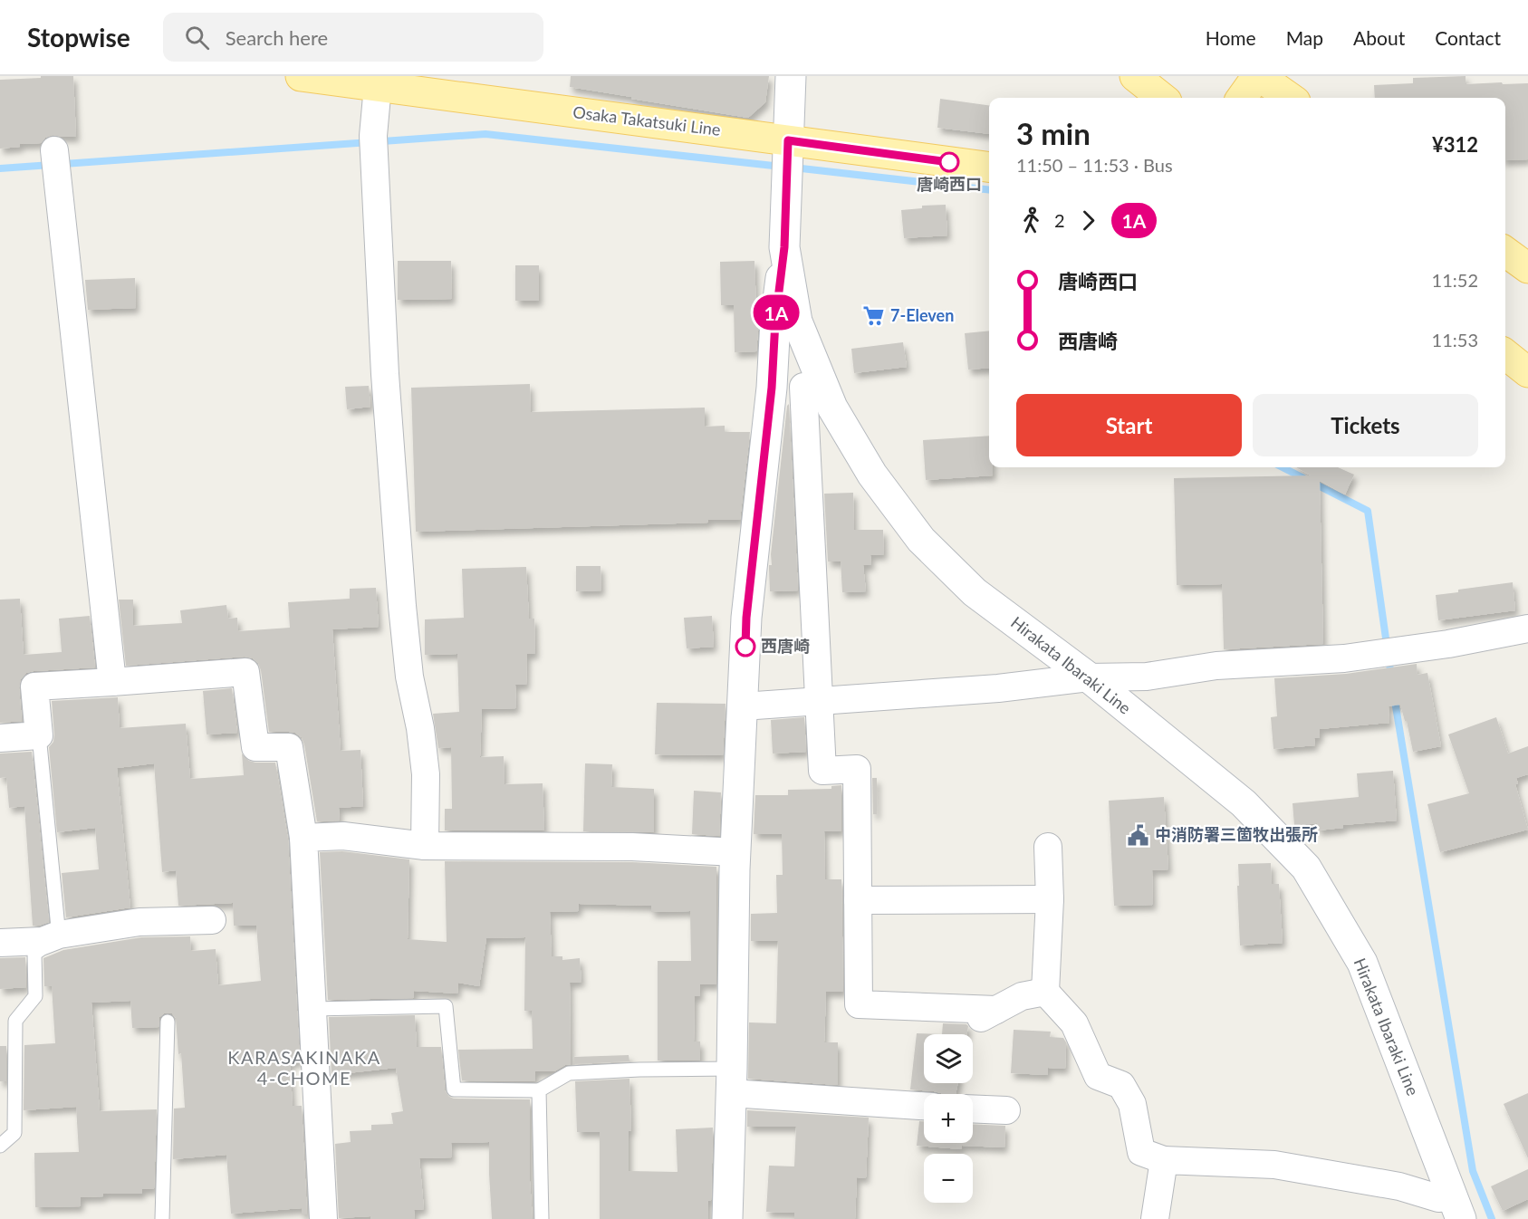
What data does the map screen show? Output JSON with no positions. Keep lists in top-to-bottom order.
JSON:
{
  "streets": {
    "main road": ["Osaka Takatsuki Line", "Hirakata Ibaraki Line"]
  },
  "crossings": [
    ["Osaka Takatsuki Line", "Hirakata Ibaraki Line"]
  ],
  "districts": ["KARASAKINAKA 4-CHOME"],
  "places": {
    "other": ["唐崎西口", "西唐崎"],
    "supermarket": ["7-Eleven"],
    "public building": ["中消防署三箇牧出張所"]
  },
  "lines": ["bus line 1A"],
  "page": {
    "header": "Stopwise",
    "search": "Search here",
    "nav": [
      "Home",
      "Map",
      "About",
      "Contact"
    ],
    "on_map": "1A",
    "heading": ["3 min", "11:50 – 11:53 · Bus", "¥312"],
    "legs": ["2", "1A"],
    "list": [
      {
        "name": "唐崎西口",
        "value": "11:52"
      },
      {
        "name": "西唐崎",
        "value": "11:53"
      }
    ],
    "buttons": ["Start", "Tickets"],
    "map_buttons": ["+", "−"]
  }
}
